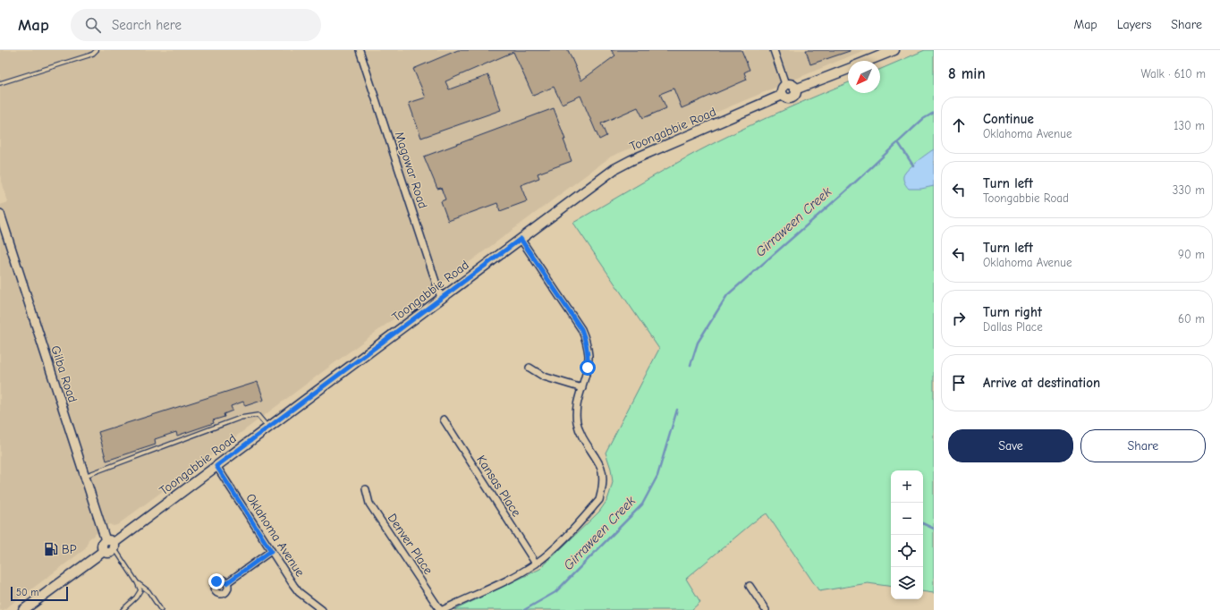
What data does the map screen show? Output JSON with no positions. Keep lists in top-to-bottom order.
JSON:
{
  "streets": {
    "main road": ["Toongabbie Road"],
    "street": [
      "Magowar Road",
      "Gilba Road",
      "Kansas Place",
      "Oklahoma Avenue",
      "Denver Place"
    ]
  },
  "crossings": [
    ["Toongabbie Road", "Magowar Road"],
    ["Toongabbie Road", "Gilba Road"],
    ["Toongabbie Road", "Oklahoma Avenue"]
  ],
  "water": ["Girraween Creek"],
  "places": {
    "fuel station": ["BP"]
  },
  "scale_bar": "50 m",
  "north": "bottom left",
  "page": {
    "header": "Map",
    "search": "Search here",
    "nav": ["Map", "Layers", "Share"],
    "heading": ["8 min", "Walk · 610 m"],
    "list": [
      ["Continue", "Oklahoma Avenue", "130 m"],
      ["Turn left", "Toongabbie Road", "330 m"],
      ["Turn left", "Oklahoma Avenue", "90 m"],
      ["Turn right", "Dallas Place", "60 m"],
      "Arrive at destination"
    ],
    "buttons": ["Save", "Share"],
    "map_buttons": ["+", "−"],
    "scale": "50 m"
  }
}
